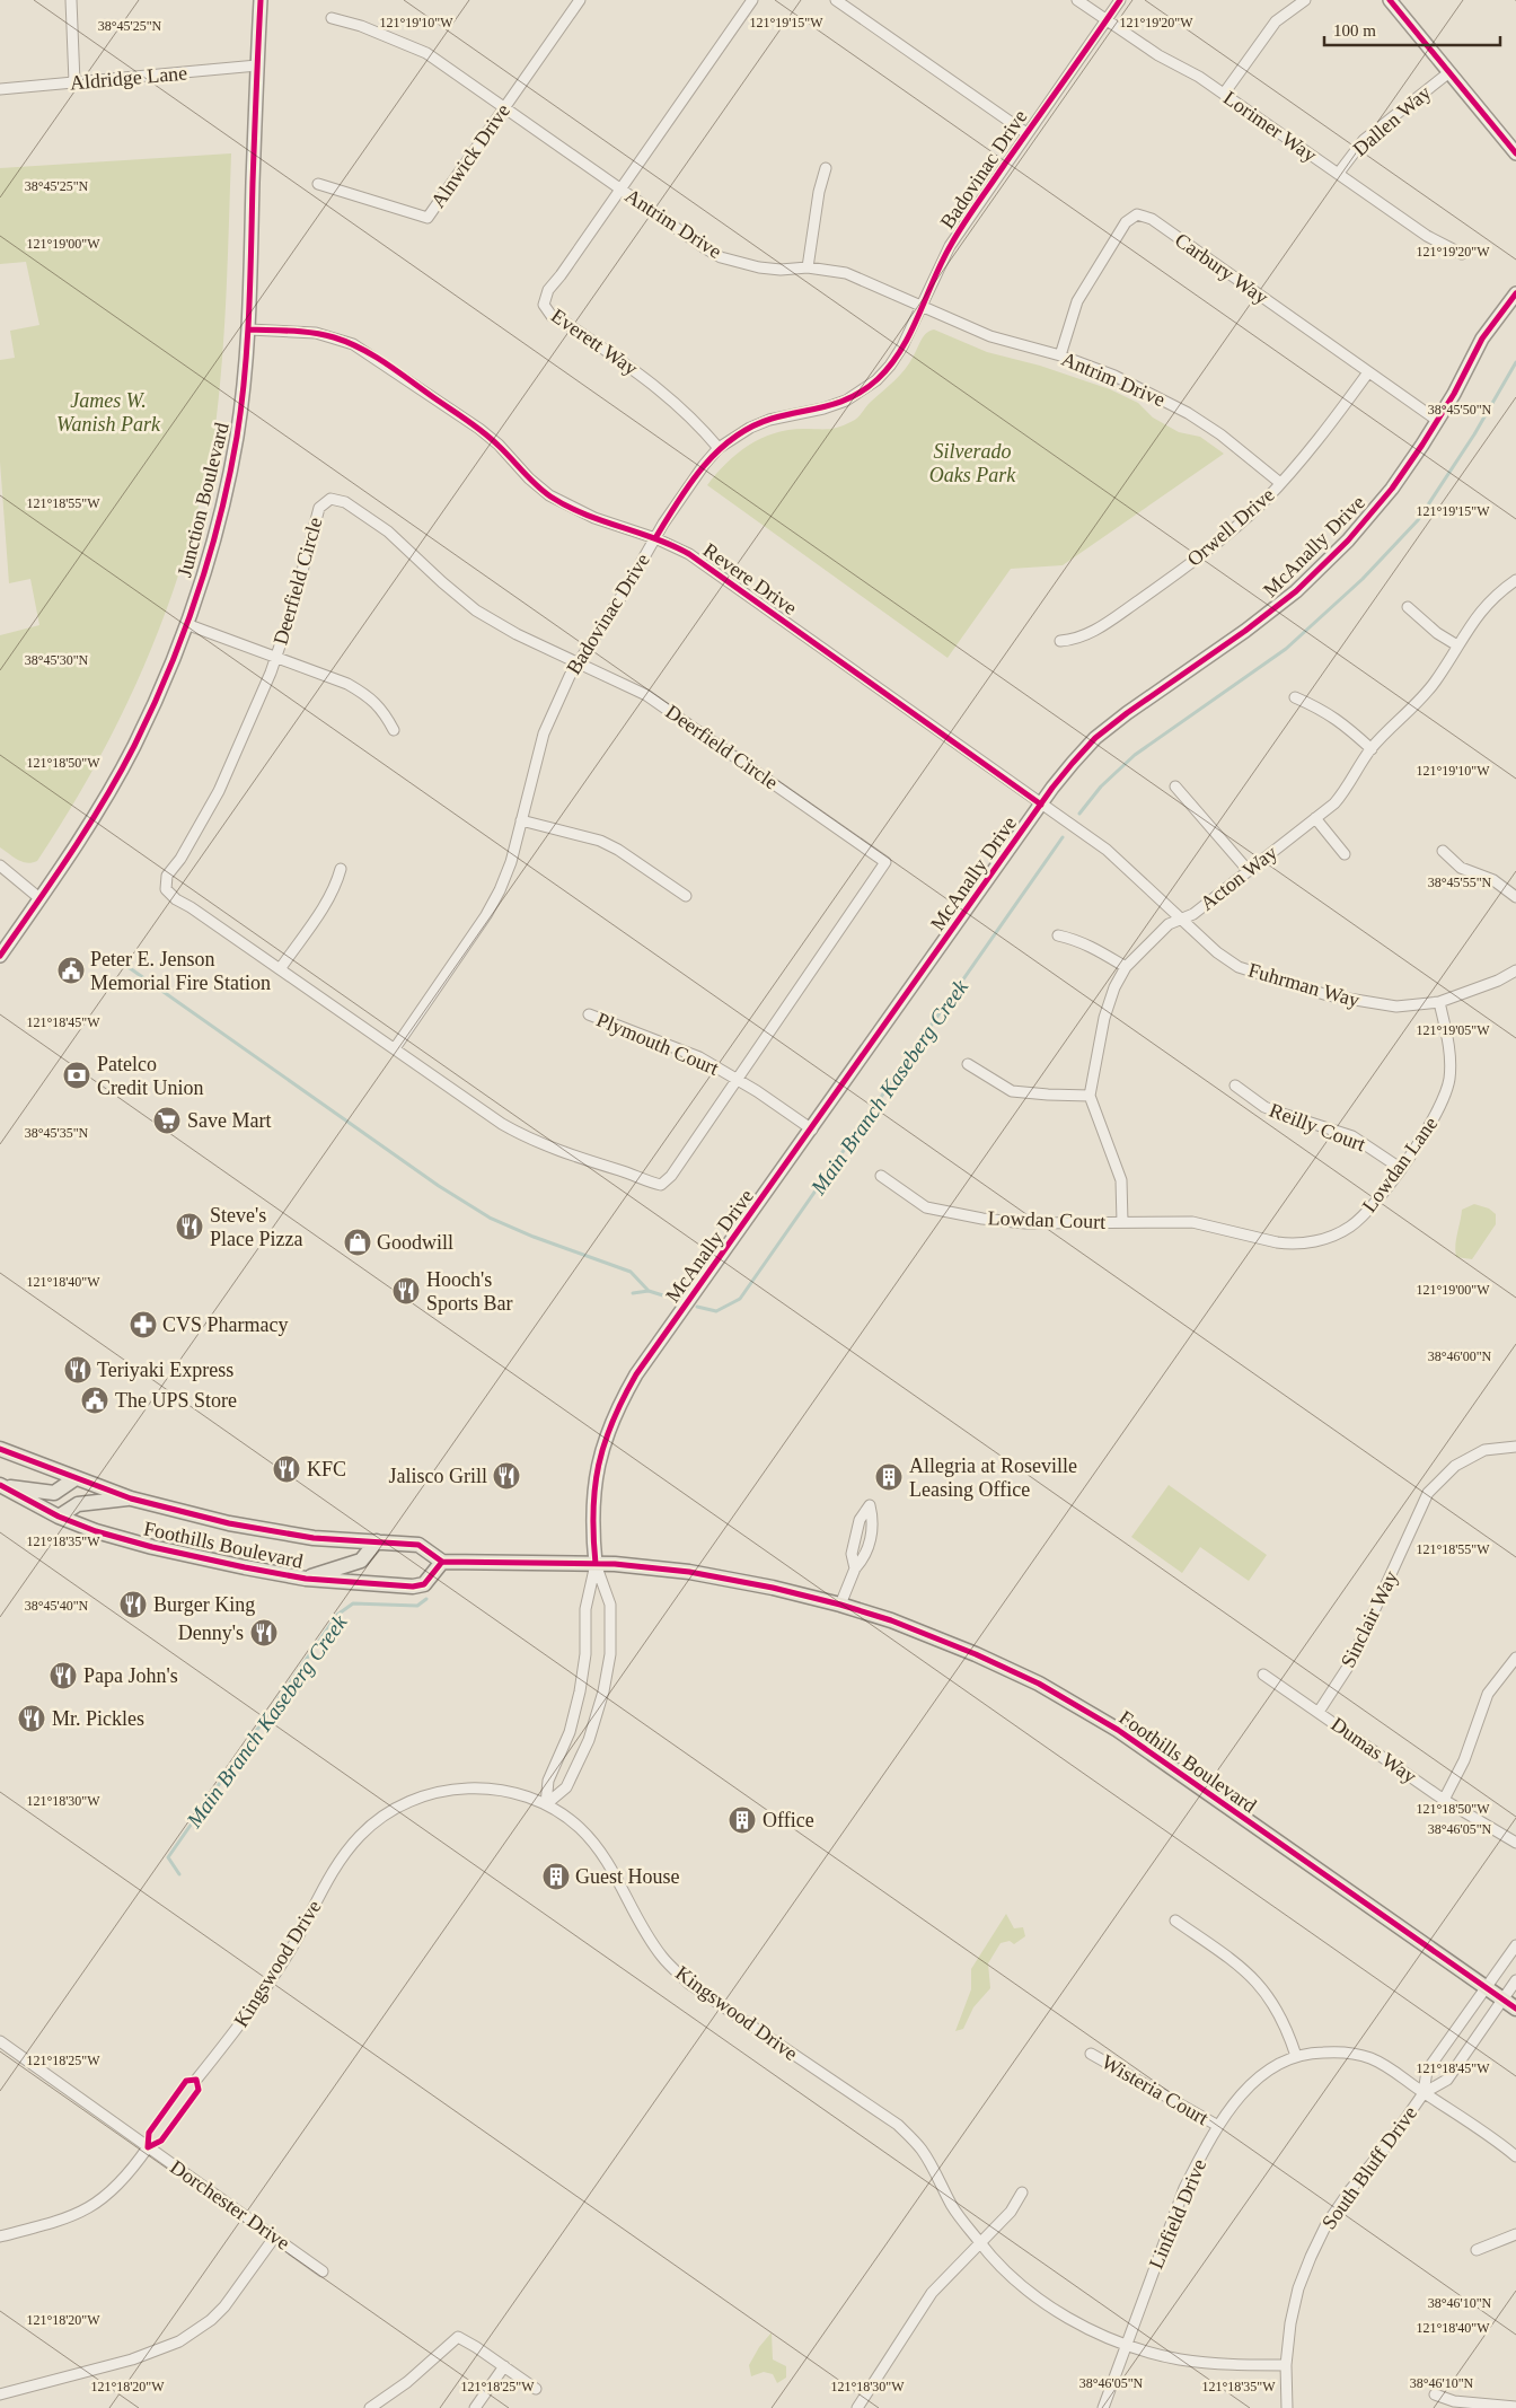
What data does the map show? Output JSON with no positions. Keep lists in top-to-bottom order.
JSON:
{
  "streets": {
    "main road": ["Foothills Boulevard"],
    "street": [
      "Aldridge Lane",
      "Dallen Way",
      "Lorimer Way",
      "Alnwick Drive",
      "Badovinac Drive",
      "Antrim Drive",
      "Carbury Way",
      "Everett Way",
      "Junction Boulevard",
      "Orwell Drive",
      "McAnally Drive",
      "Revere Drive",
      "Deerfield Circle",
      "Acton Way",
      "Fuhrman Way",
      "Plymouth Court",
      "Reilly Court",
      "Lowdan Lane",
      "Lowdan Court",
      "Sinclair Way",
      "Dumas Way",
      "Kingswood Drive",
      "Wisteria Court",
      "South Bluff Drive",
      "Dorchester Drive",
      "Linfield Drive"
    ]
  },
  "crossings": [
    ["Aldridge Lane", "Junction Boulevard"],
    ["Dallen Way", "Lorimer Way"],
    ["Lorimer Way", "Badovinac Drive"],
    ["Alnwick Drive", "Antrim Drive"],
    ["Badovinac Drive", "Antrim Drive"],
    ["Badovinac Drive", "Everett Way"],
    ["Badovinac Drive", "Revere Drive"],
    ["Badovinac Drive", "Deerfield Circle"],
    ["Antrim Drive", "Carbury Way"],
    ["Antrim Drive", "Everett Way"],
    ["Antrim Drive", "Orwell Drive"],
    ["Carbury Way", "Orwell Drive"],
    ["Carbury Way", "McAnally Drive"],
    ["Junction Boulevard", "Revere Drive"],
    ["McAnally Drive", "Revere Drive"],
    ["McAnally Drive", "Fuhrman Way"],
    ["McAnally Drive", "Plymouth Court"],
    ["McAnally Drive", "Foothills Boulevard"],
    ["McAnally Drive", "Kingswood Drive"],
    ["Revere Drive", "Fuhrman Way"],
    ["Deerfield Circle", "Plymouth Court"],
    ["Acton Way", "Fuhrman Way"],
    ["Fuhrman Way", "Lowdan Lane"],
    ["Reilly Court", "Lowdan Lane"],
    ["Lowdan Lane", "Lowdan Court"],
    ["Foothills Boulevard", "South Bluff Drive"],
    ["Sinclair Way", "Dumas Way"],
    ["Kingswood Drive", "South Bluff Drive"],
    ["Kingswood Drive", "Linfield Drive"],
    ["Wisteria Court", "Linfield Drive"],
    ["South Bluff Drive", "Linfield Drive"]
  ],
  "water": ["Main Branch Kaseberg Creek"],
  "parks": ["James W. Wanish Park", "Silverado Oaks Park"],
  "places": {
    "public building": ["Peter E. Jenson Memorial Fire Station", "The UPS Store"],
    "bank": ["Patelco Credit Union"],
    "supermarket": ["Save Mart"],
    "restaurant": [
      "Steve's Place Pizza",
      "Hooch's Sports Bar",
      "Teriyaki Express",
      "KFC",
      "Jalisco Grill",
      "Burger King",
      "Denny's",
      "Papa John's",
      "Mr. Pickles"
    ],
    "shop": ["Goodwill"],
    "pharmacy": ["CVS Pharmacy"],
    "building": ["Allegria at Roseville Leasing Office", "Office", "Guest House"]
  },
  "scale_bar": "100 m",
  "coordinates": [
    "121°19'10\"W",
    "121°19'15\"W",
    "121°19'20\"W",
    "38°45'25\"N",
    "121°19'00\"W",
    "38°45'50\"N",
    "121°18'55\"W",
    "38°45'30\"N",
    "121°18'50\"W",
    "38°45'55\"N",
    "121°18'45\"W",
    "121°19'05\"W",
    "38°45'35\"N",
    "121°18'40\"W",
    "38°46'00\"N",
    "121°18'35\"W",
    "38°45'40\"N",
    "121°18'30\"W",
    "38°46'05\"N",
    "121°18'25\"W",
    "38°46'10\"N",
    "121°18'20\"W"
  ]
}
